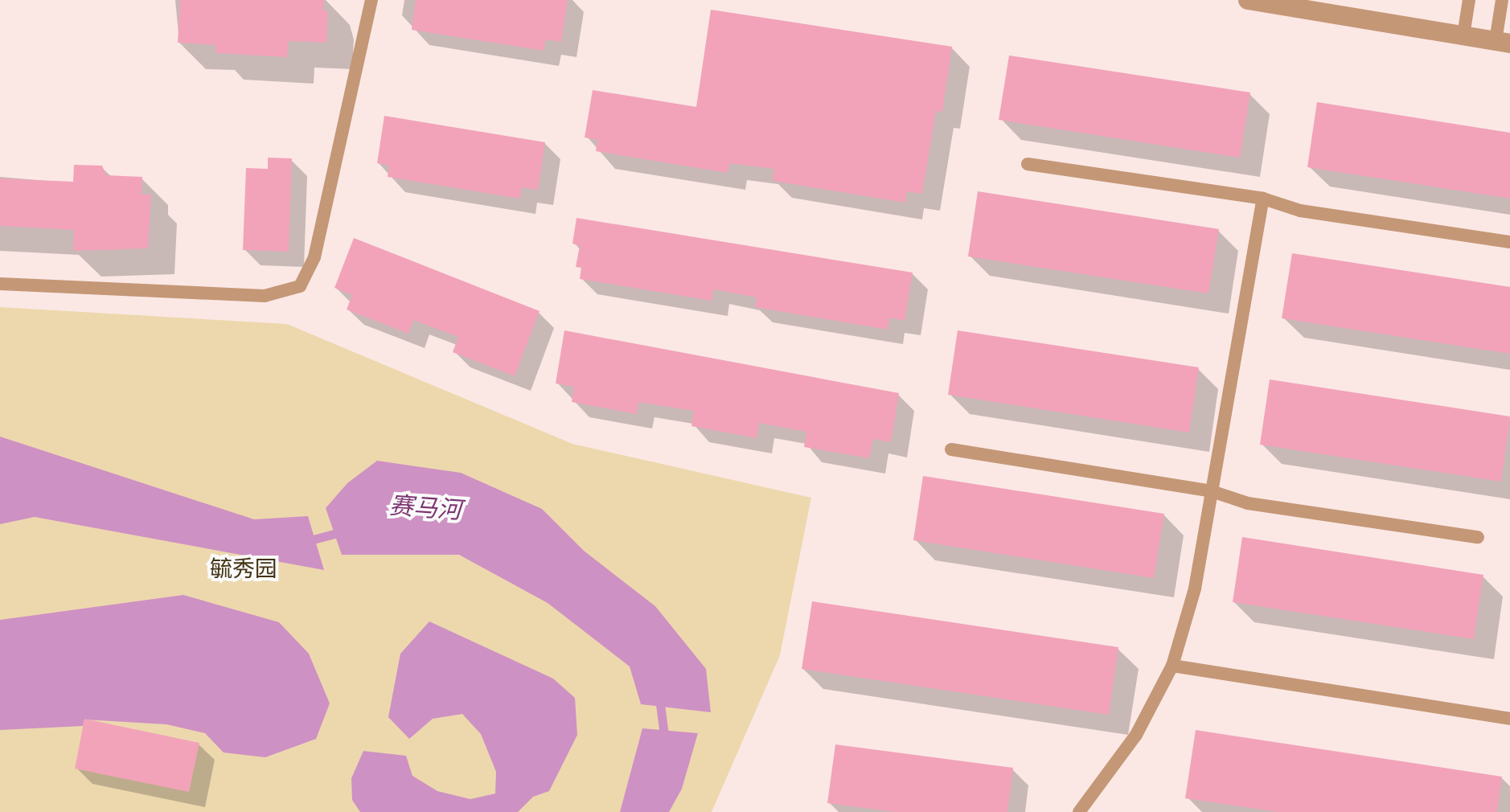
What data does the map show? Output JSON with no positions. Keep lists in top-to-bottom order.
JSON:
{
  "water": ["赛马河"],
  "parks": ["毓秀园"]
}
